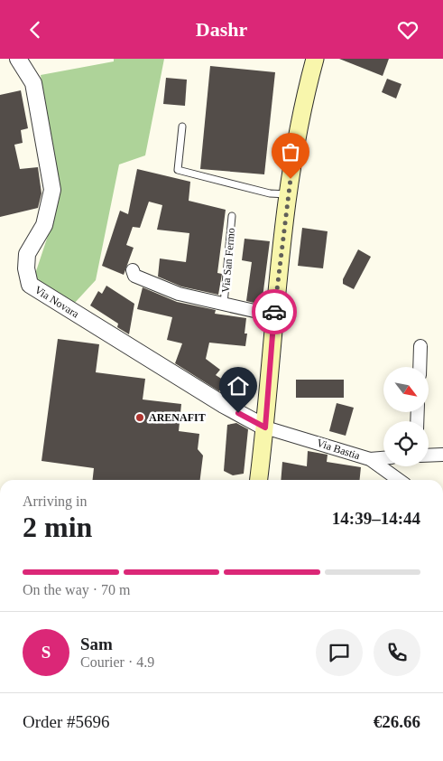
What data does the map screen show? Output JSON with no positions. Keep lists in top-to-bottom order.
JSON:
{
  "streets": {
    "street": ["Via San Fermo", "Via Novara", "Via Bastia"]
  },
  "crossings": [
    ["Via Novara", "Via Bastia"]
  ],
  "places": ["ARENAFIT"],
  "north": "bottom right",
  "page": {
    "header": "Dashr",
    "heading": ["2 min", "Arriving in", "14:39–14:44"],
    "panel": [
      "Sam",
      "Courier · 4.9",
      "Order #5696",
      "€26.66"
    ],
    "bar": "On the way · 70 m",
    "round": "S"
  }
}
